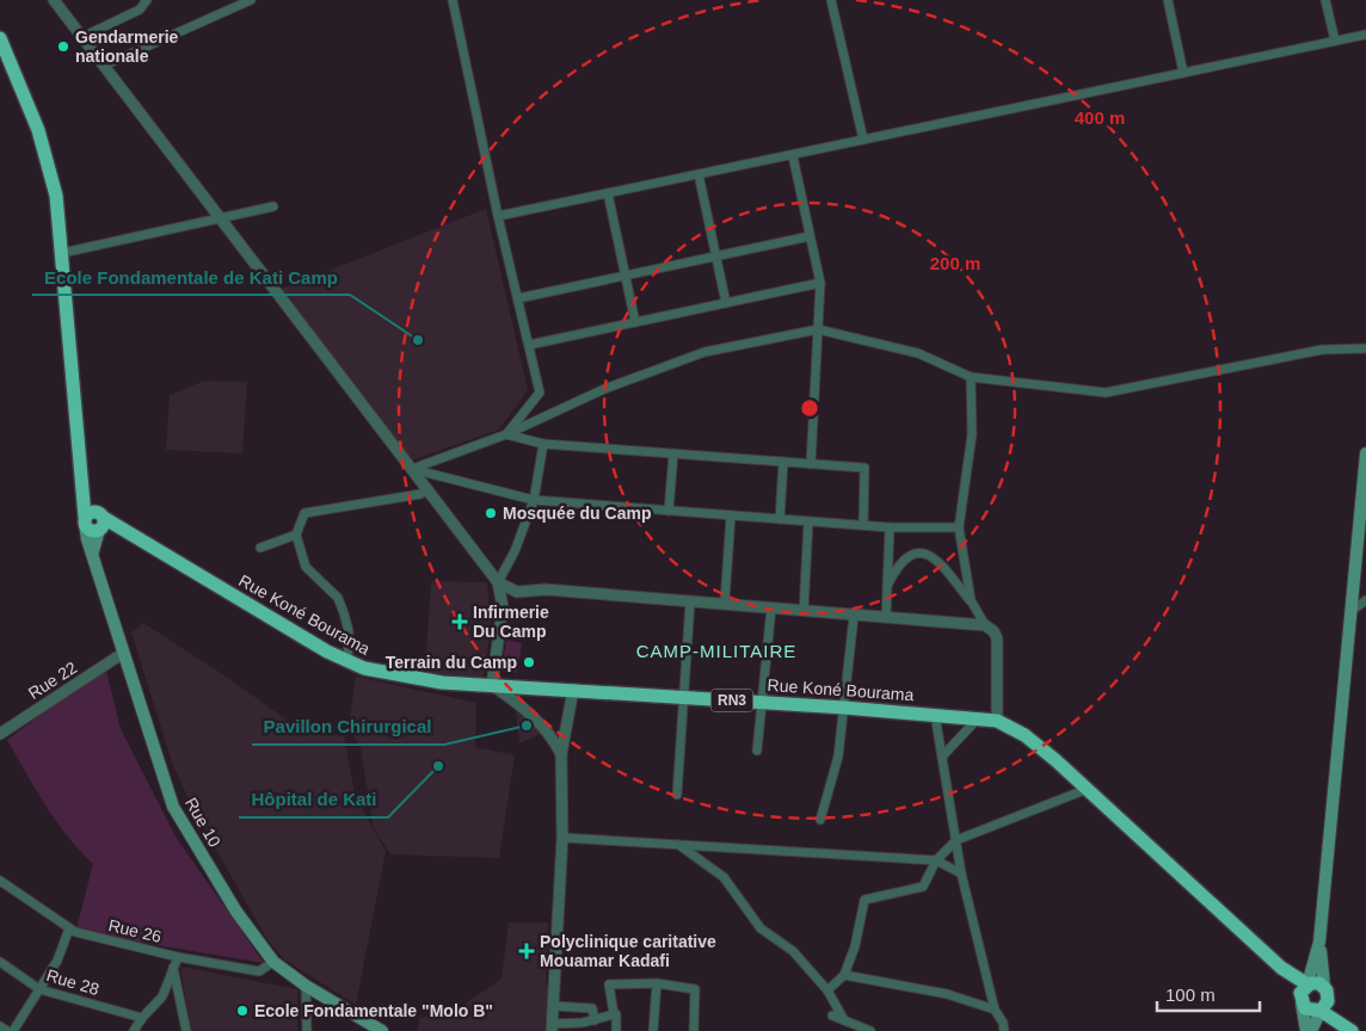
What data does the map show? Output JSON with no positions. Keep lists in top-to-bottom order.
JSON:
{
  "streets": {
    "highway": ["Rue Koné Bourama", "RN3"],
    "main road": ["Rue 10"],
    "street": ["Rue 22", "Rue 26", "Rue 28"]
  },
  "crossings": [
    ["Rue Koné Bourama", "RN3"],
    ["Rue Koné Bourama", "Rue 10"],
    ["Rue 22", "Rue 10"],
    ["Rue 10", "Rue 26"]
  ],
  "districts": ["CAMP-MILITAIRE"],
  "places": {
    "other": [
      "Gendarmerie nationale",
      "Ecole Fondamentale de Kati Camp",
      "Mosquée du Camp",
      "Terrain du Camp",
      "Pavillon Chirurgical",
      "Hôpital de Kati",
      "Ecole Fondamentale \"Molo B\""
    ],
    "health": ["Infirmerie Du Camp", "Polyclinique caritative Mouamar Kadafi"]
  },
  "scale_bar": "100 m",
  "rings": ["400 m", "200 m"]
}
